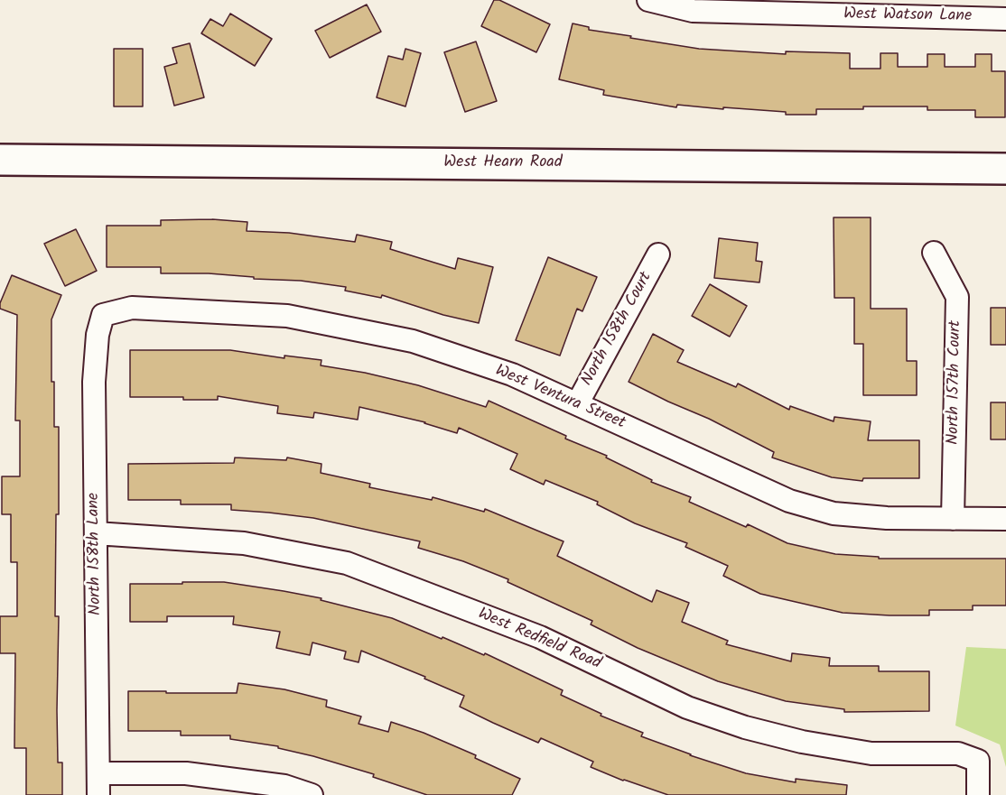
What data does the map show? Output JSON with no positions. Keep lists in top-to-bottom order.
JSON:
{
  "streets": {
    "street": [
      "West Watson Lane",
      "West Hearn Road",
      "North 158th Court",
      "North 157th Court",
      "West Ventura Street",
      "North 158th Lane",
      "West Redfield Road"
    ]
  },
  "crossings": [
    ["North 158th Court", "West Ventura Street"],
    ["North 157th Court", "West Ventura Street"],
    ["West Ventura Street", "North 158th Lane"],
    ["North 158th Lane", "West Redfield Road"]
  ]
}
